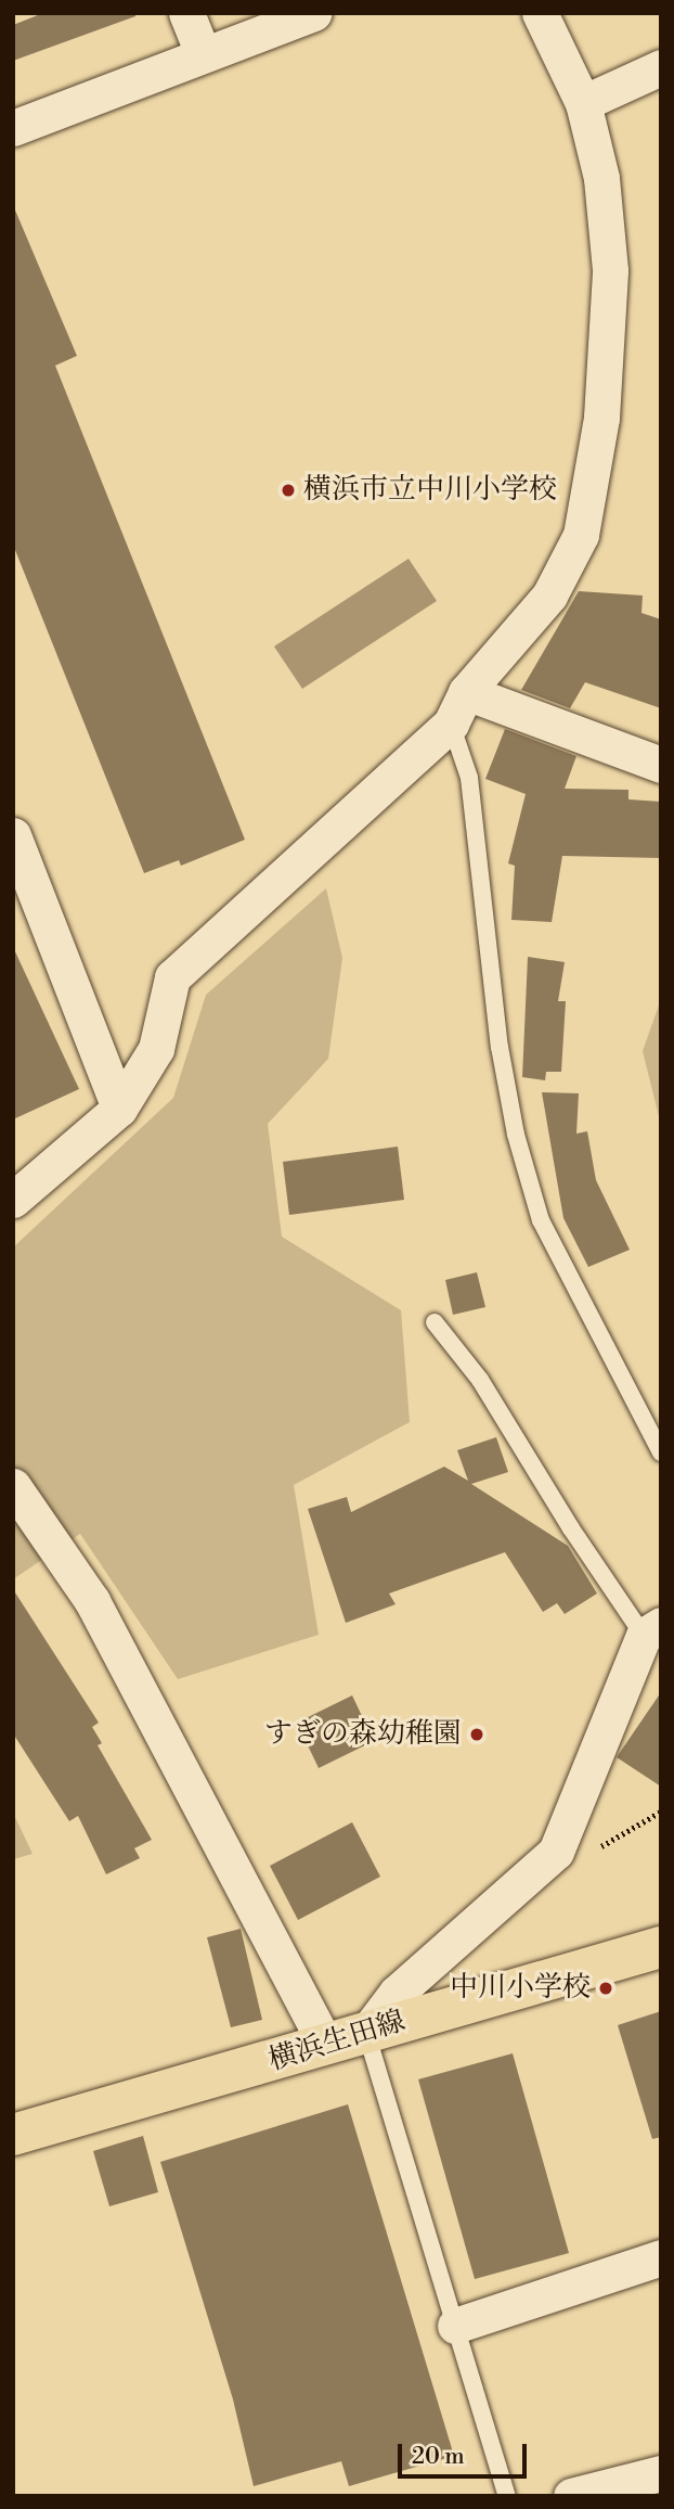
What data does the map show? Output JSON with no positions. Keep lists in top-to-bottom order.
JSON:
{
  "streets": {
    "main road": ["横浜生田線"]
  },
  "places": ["横浜市立中川小学校", "すぎの森幼稚園", "中川小学校"],
  "scale_bar": "20 m"
}
